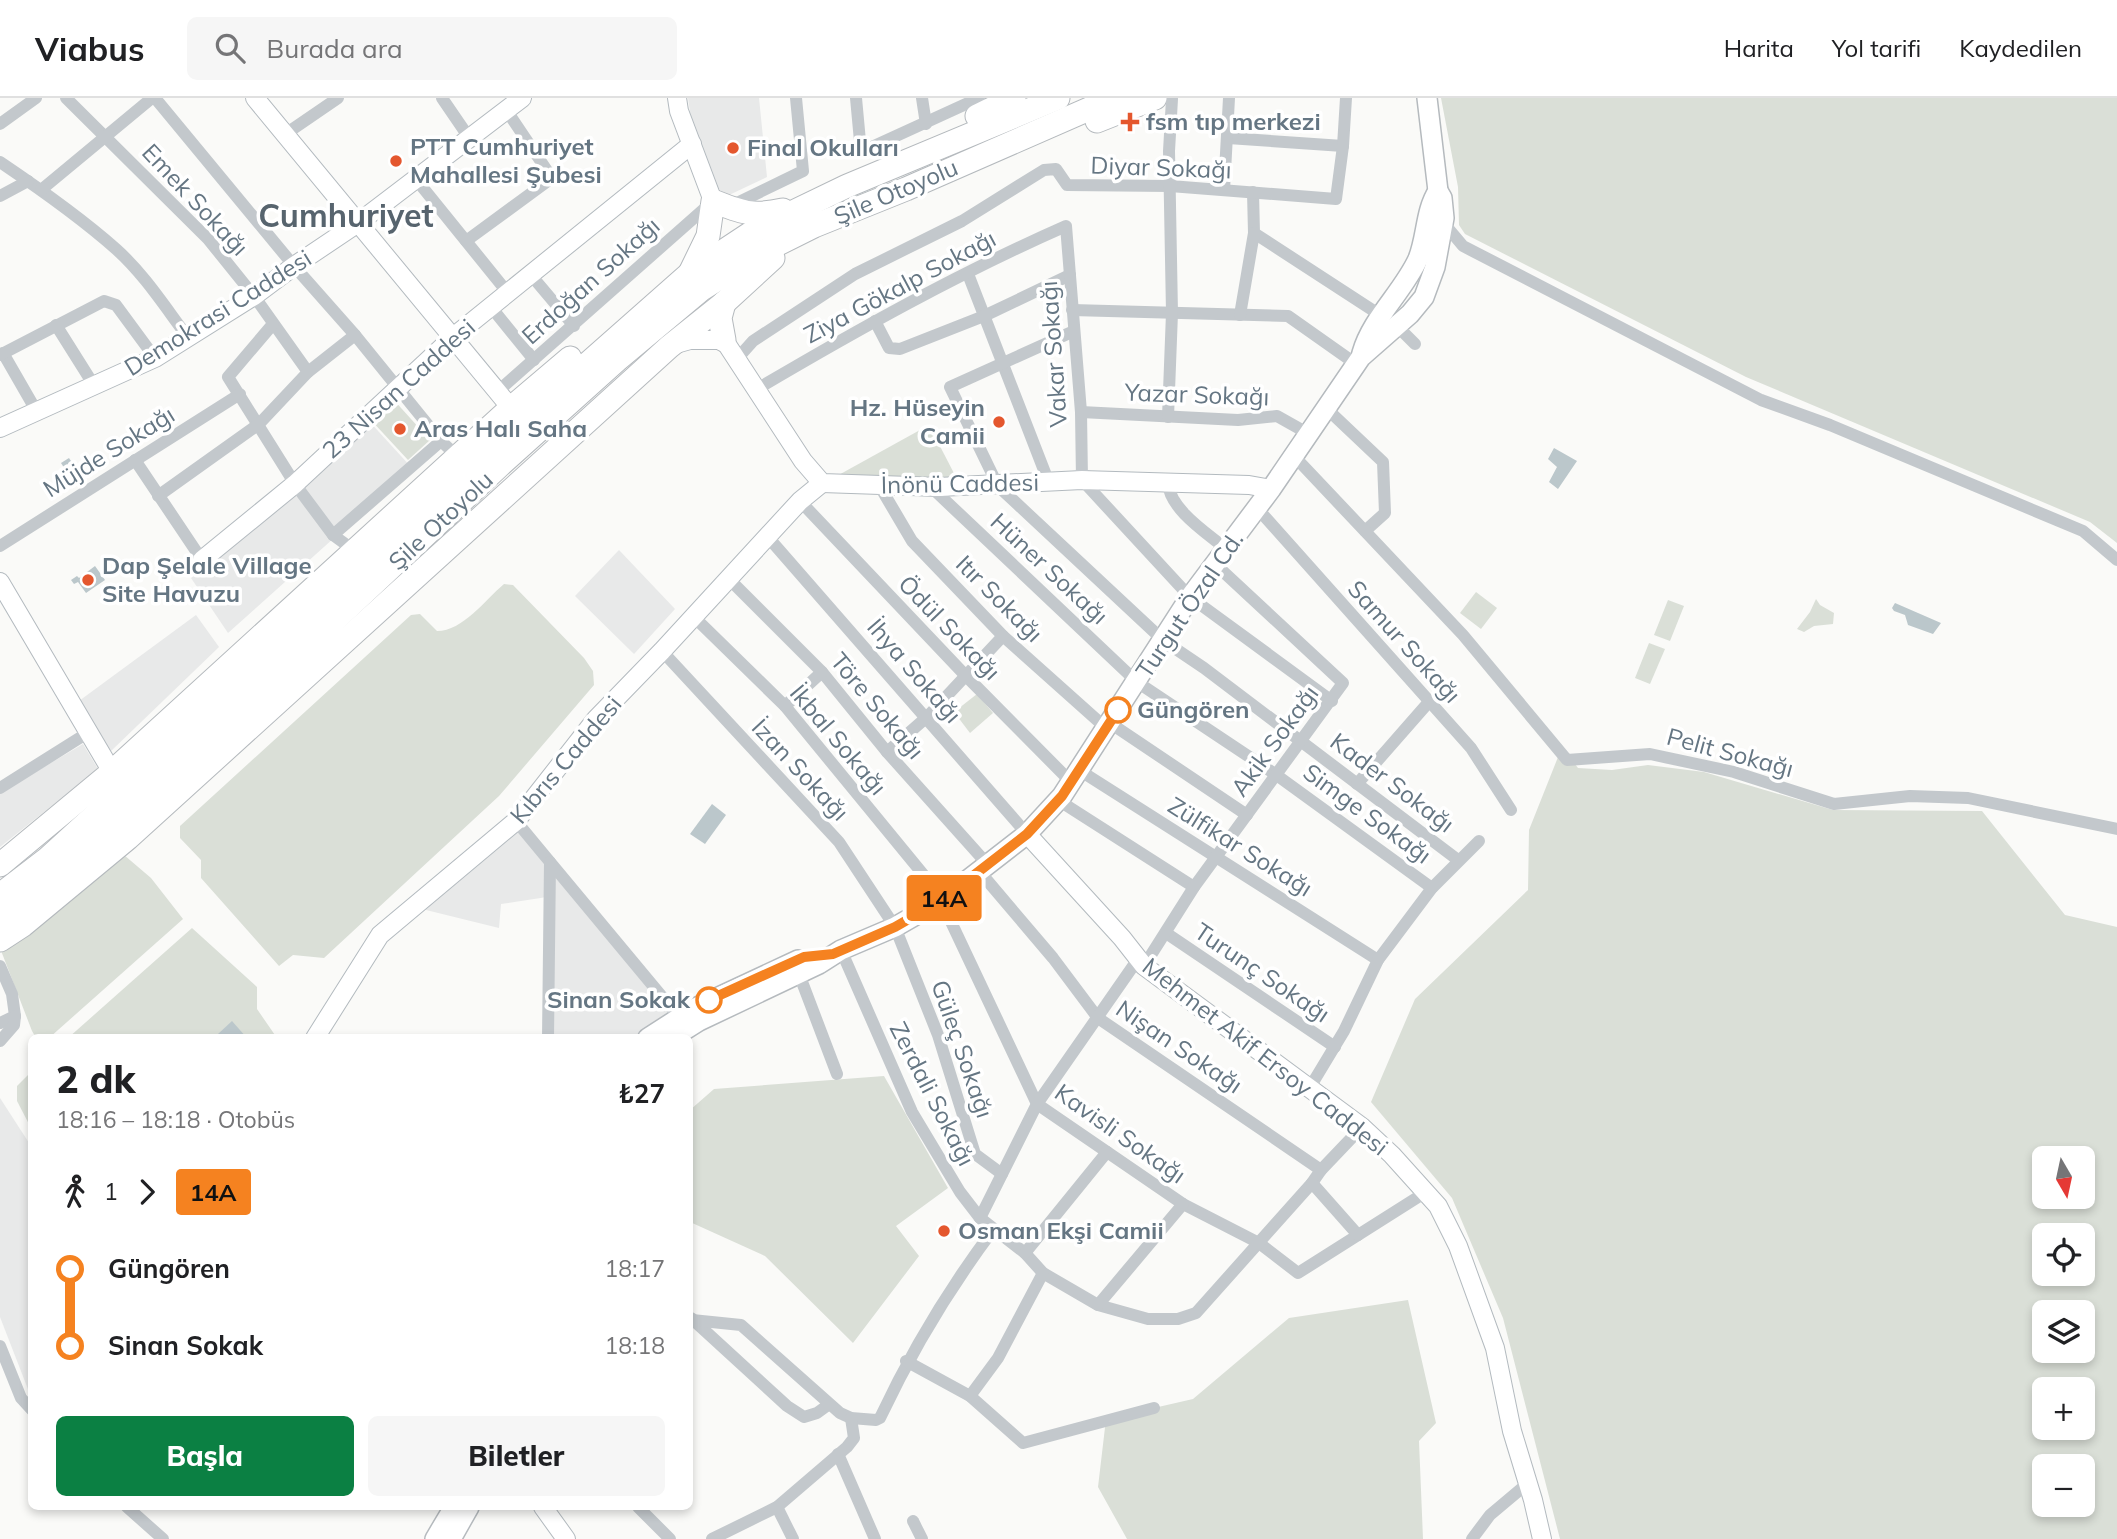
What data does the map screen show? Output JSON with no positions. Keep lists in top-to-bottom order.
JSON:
{
  "streets": {
    "highway": ["Şile Otoyolu"],
    "main road": ["Turgut Özal Cd."],
    "street": [
      "Diyar Sokağı",
      "Emek Sokağı",
      "Erdoğan Sokağı",
      "Ziya Gökalp Sokağı",
      "Demokrasi Caddesi",
      "Vakar Sokağı",
      "23 Nisan Caddesi",
      "Yazar Sokağı",
      "Müjde Sokağı",
      "İnönü Caddesi",
      "Hüner Sokağı",
      "Itır Sokağı",
      "Ödül Sokağı",
      "Samur Sokağı",
      "İhya Sokağı",
      "Töre Sokağı",
      "İkbal Sokağı",
      "Akik Sokağı",
      "Pelit Sokağı",
      "Kıbrıs Caddesi",
      "İzan Sokağı",
      "Kader Sokağı",
      "Simge Sokağı",
      "Zülfikar Sokağı",
      "Turunç Sokağı",
      "Nişan Sokağı",
      "Güleç Sokağı",
      "Mehmet Akif Ersoy Caddesi",
      "Zerdali Sokağı",
      "Kavisli Sokağı"
    ]
  },
  "crossings": [
    ["Emek Sokağı", "Demokrasi Caddesi"],
    ["Ziya Gökalp Sokağı", "Vakar Sokağı"],
    ["Vakar Sokağı", "Yazar Sokağı"],
    ["Vakar Sokağı", "İnönü Caddesi"],
    ["23 Nisan Caddesi", "Müjde Sokağı"],
    ["Yazar Sokağı", "Turgut Özal Cd."],
    ["İnönü Caddesi", "Hüner Sokağı"],
    ["İnönü Caddesi", "Itır Sokağı"],
    ["İnönü Caddesi", "Turgut Özal Cd."],
    ["İnönü Caddesi", "Kıbrıs Caddesi"],
    ["İnönü Caddesi", "Kader Sokağı"],
    ["Hüner Sokağı", "Turgut Özal Cd."],
    ["Hüner Sokağı", "Simge Sokağı"],
    ["Itır Sokağı", "Turgut Özal Cd."],
    ["Itır Sokağı", "Akik Sokağı"],
    ["Turgut Özal Cd.", "Ödül Sokağı"],
    ["Turgut Özal Cd.", "Samur Sokağı"],
    ["Turgut Özal Cd.", "İhya Sokağı"],
    ["Turgut Özal Cd.", "Töre Sokağı"],
    ["Turgut Özal Cd.", "İkbal Sokağı"],
    ["Turgut Özal Cd.", "Akik Sokağı"],
    ["Turgut Özal Cd.", "Pelit Sokağı"],
    ["Turgut Özal Cd.", "İzan Sokağı"],
    ["Turgut Özal Cd.", "Kader Sokağı"],
    ["Turgut Özal Cd.", "Simge Sokağı"],
    ["Turgut Özal Cd.", "Zülfikar Sokağı"],
    ["Turgut Özal Cd.", "Nişan Sokağı"],
    ["Turgut Özal Cd.", "Güleç Sokağı"],
    ["Turgut Özal Cd.", "Mehmet Akif Ersoy Caddesi"],
    ["Turgut Özal Cd.", "Zerdali Sokağı"],
    ["Turgut Özal Cd.", "Kavisli Sokağı"],
    ["Ödül Sokağı", "Kıbrıs Caddesi"],
    ["Ödül Sokağı", "Zülfikar Sokağı"],
    ["İhya Sokağı", "Kıbrıs Caddesi"],
    ["İhya Sokağı", "Mehmet Akif Ersoy Caddesi"],
    ["Töre Sokağı", "Kıbrıs Caddesi"],
    ["Töre Sokağı", "Nişan Sokağı"],
    ["İkbal Sokağı", "Kıbrıs Caddesi"],
    ["İkbal Sokağı", "Kavisli Sokağı"],
    ["Akik Sokağı", "Kader Sokağı"],
    ["Akik Sokağı", "Simge Sokağı"],
    ["Akik Sokağı", "Zülfikar Sokağı"],
    ["Akik Sokağı", "Turunç Sokağı"],
    ["Akik Sokağı", "Nişan Sokağı"],
    ["Akik Sokağı", "Güleç Sokağı"],
    ["Akik Sokağı", "Mehmet Akif Ersoy Caddesi"],
    ["Akik Sokağı", "Zerdali Sokağı"],
    ["Akik Sokağı", "Kavisli Sokağı"],
    ["Kıbrıs Caddesi", "İzan Sokağı"],
    ["İzan Sokağı", "Güleç Sokağı"],
    ["Nişan Sokağı", "Zerdali Sokağı"],
    ["Mehmet Akif Ersoy Caddesi", "Zerdali Sokağı"],
    ["Zerdali Sokağı", "Kavisli Sokağı"]
  ],
  "districts": ["Cumhuriyet"],
  "places": {
    "health": ["fsm tıp merkezi"],
    "other": [
      "Final Okulları",
      "PTT Cumhuriyet Mahallesi Şubesi",
      "Hz. Hüseyin Camii",
      "Aras Halı Saha",
      "Dap Şelale Village Site Havuzu",
      "Güngören",
      "Sinan Sokak",
      "Osman Ekşi Camii"
    ]
  },
  "lines": ["bus line 14A"],
  "north": "bottom",
  "page": {
    "header": "Viabus",
    "search": "Burada ara",
    "nav": ["Harita", "Yol tarifi", "Kaydedilen"],
    "on_map": "14A",
    "heading": ["2 dk", "18:16 – 18:18 · Otobüs", "₺27"],
    "map_buttons": ["+", "−"],
    "legs": ["1", "14A"],
    "list": [
      {
        "name": "Güngören",
        "value": "18:17"
      },
      {
        "name": "Sinan Sokak",
        "value": "18:18"
      }
    ],
    "buttons": ["Başla", "Biletler"]
  }
}
